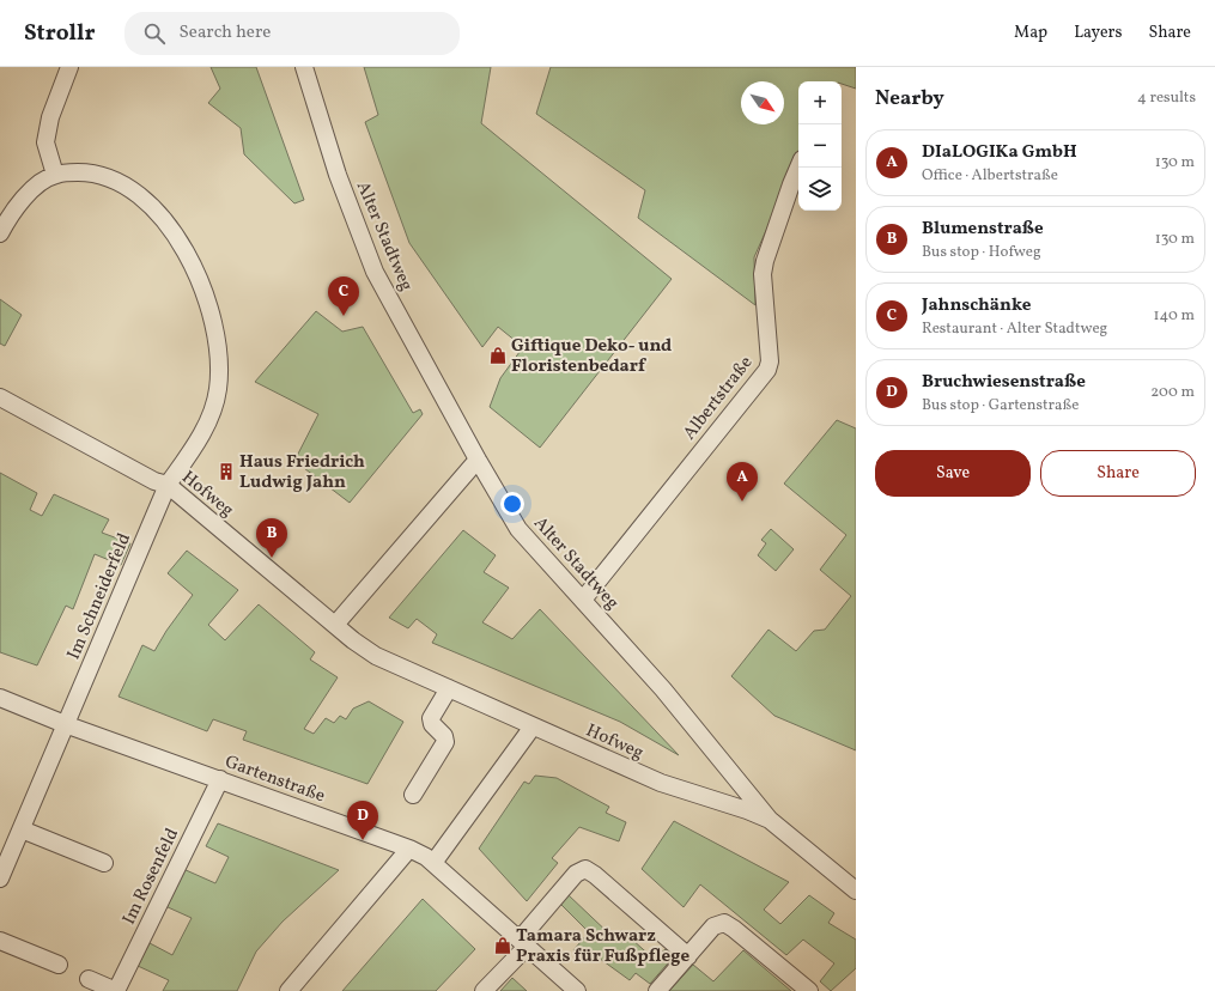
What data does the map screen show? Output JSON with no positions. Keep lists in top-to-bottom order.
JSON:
{
  "streets": {
    "street": [
      "Alter Stadtweg",
      "Albertstraße",
      "Hofweg",
      "Im Schneiderfeld",
      "Gartenstraße",
      "Im Rosenfeld"
    ]
  },
  "crossings": [
    ["Alter Stadtweg", "Albertstraße"],
    ["Alter Stadtweg", "Hofweg"],
    ["Hofweg", "Im Schneiderfeld"],
    ["Im Schneiderfeld", "Gartenstraße"],
    ["Gartenstraße", "Im Rosenfeld"]
  ],
  "places": {
    "shop": ["Giftique Deko- und Floristenbedarf", "Tamara Schwarz Praxis für Fußpflege"],
    "building": ["Haus Friedrich Ludwig Jahn"]
  },
  "north": "bottom right",
  "page": {
    "header": "Strollr",
    "search": "Search here",
    "nav": ["Map", "Layers", "Share"],
    "heading": ["Nearby", "4 results"],
    "map_buttons": ["+", "−"],
    "list": [
      {
        "mark": "A",
        "name": "DIaLOGIKa GmbH",
        "note": "Office · Albertstraße",
        "value": "130 m"
      },
      {
        "mark": "B",
        "name": "Blumenstraße",
        "note": "Bus stop · Hofweg",
        "value": "130 m"
      },
      {
        "mark": "C",
        "name": "Jahnschänke",
        "note": "Restaurant · Alter Stadtweg",
        "value": "140 m"
      },
      {
        "mark": "D",
        "name": "Bruchwiesenstraße",
        "note": "Bus stop · Gartenstraße",
        "value": "200 m"
      }
    ],
    "pins": [
      "C",
      "A",
      "B",
      "D"
    ],
    "buttons": ["Save", "Share"]
  }
}
